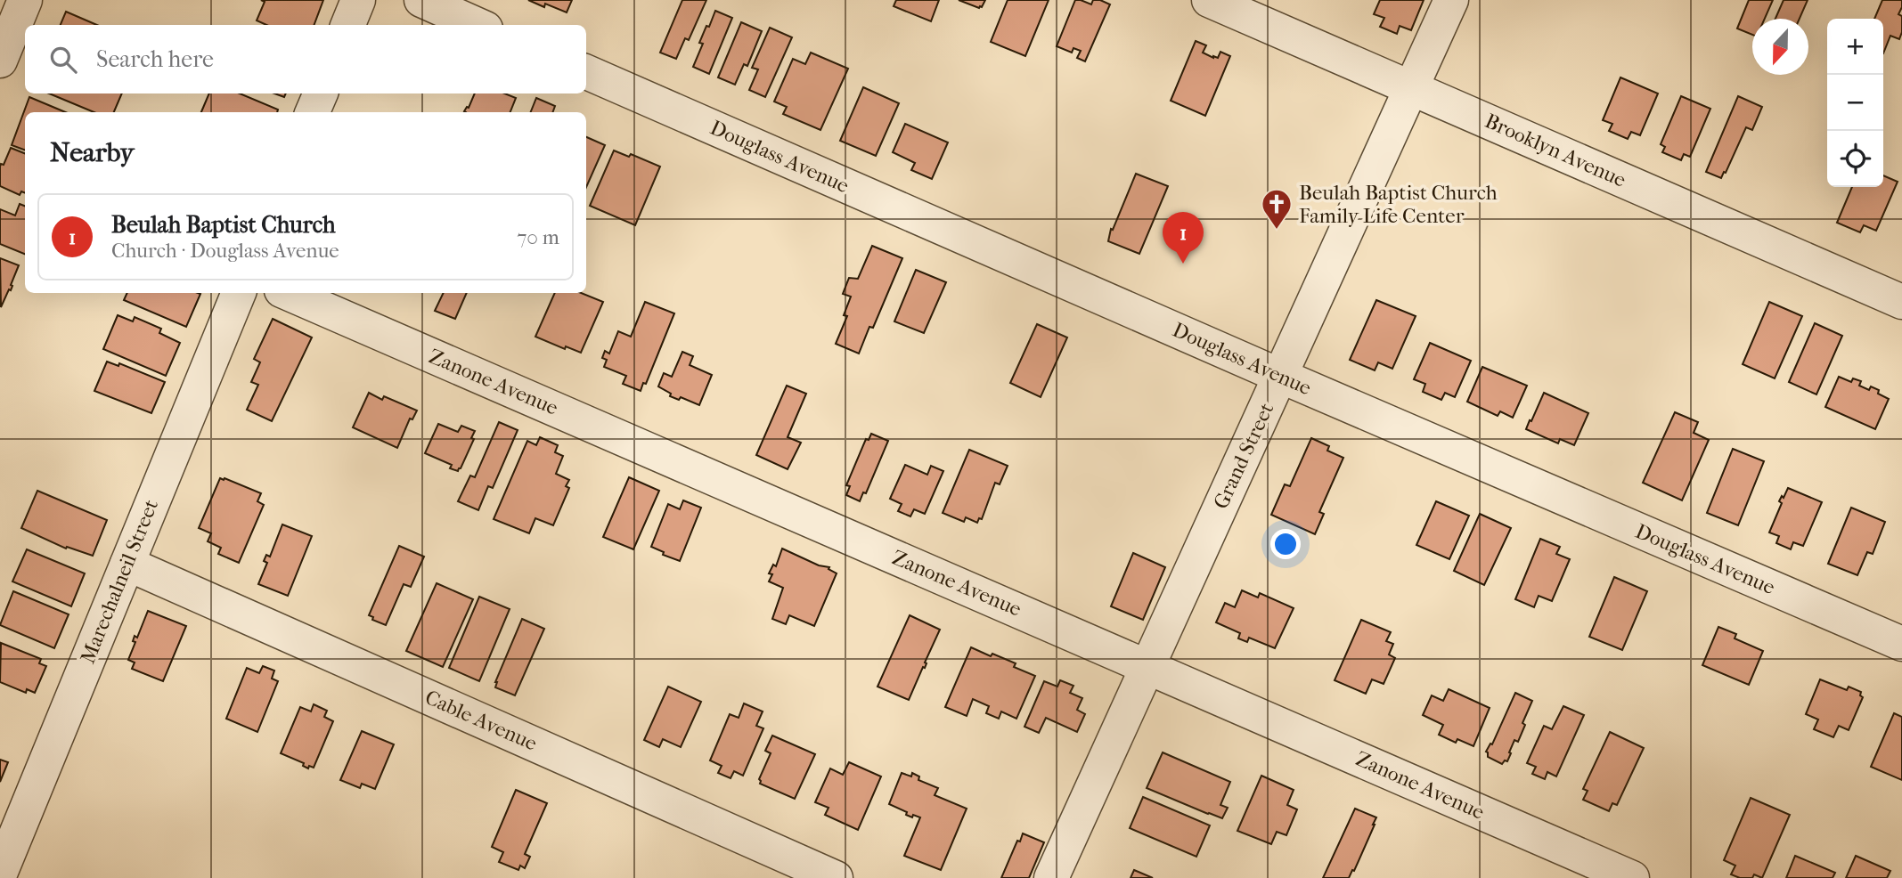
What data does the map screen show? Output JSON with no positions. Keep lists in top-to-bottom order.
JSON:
{
  "streets": {
    "street": [
      "Brooklyn Avenue",
      "Douglass Avenue",
      "Zanone Avenue",
      "Grand Street",
      "Marechalneil Street",
      "Cable Avenue"
    ]
  },
  "crossings": [
    ["Brooklyn Avenue", "Grand Street"],
    ["Douglass Avenue", "Grand Street"],
    ["Zanone Avenue", "Grand Street"],
    ["Marechalneil Street", "Cable Avenue"]
  ],
  "places": {
    "church": ["Beulah Baptist Church Family Life Center"]
  },
  "north": "bottom",
  "page": {
    "map_buttons": ["+", "−"],
    "search": "Search here",
    "heading": "Nearby",
    "list": [
      {
        "mark": "1",
        "name": "Beulah Baptist Church",
        "note": "Church · Douglass Avenue",
        "value": "70 m"
      }
    ],
    "pins": "1"
  }
}
